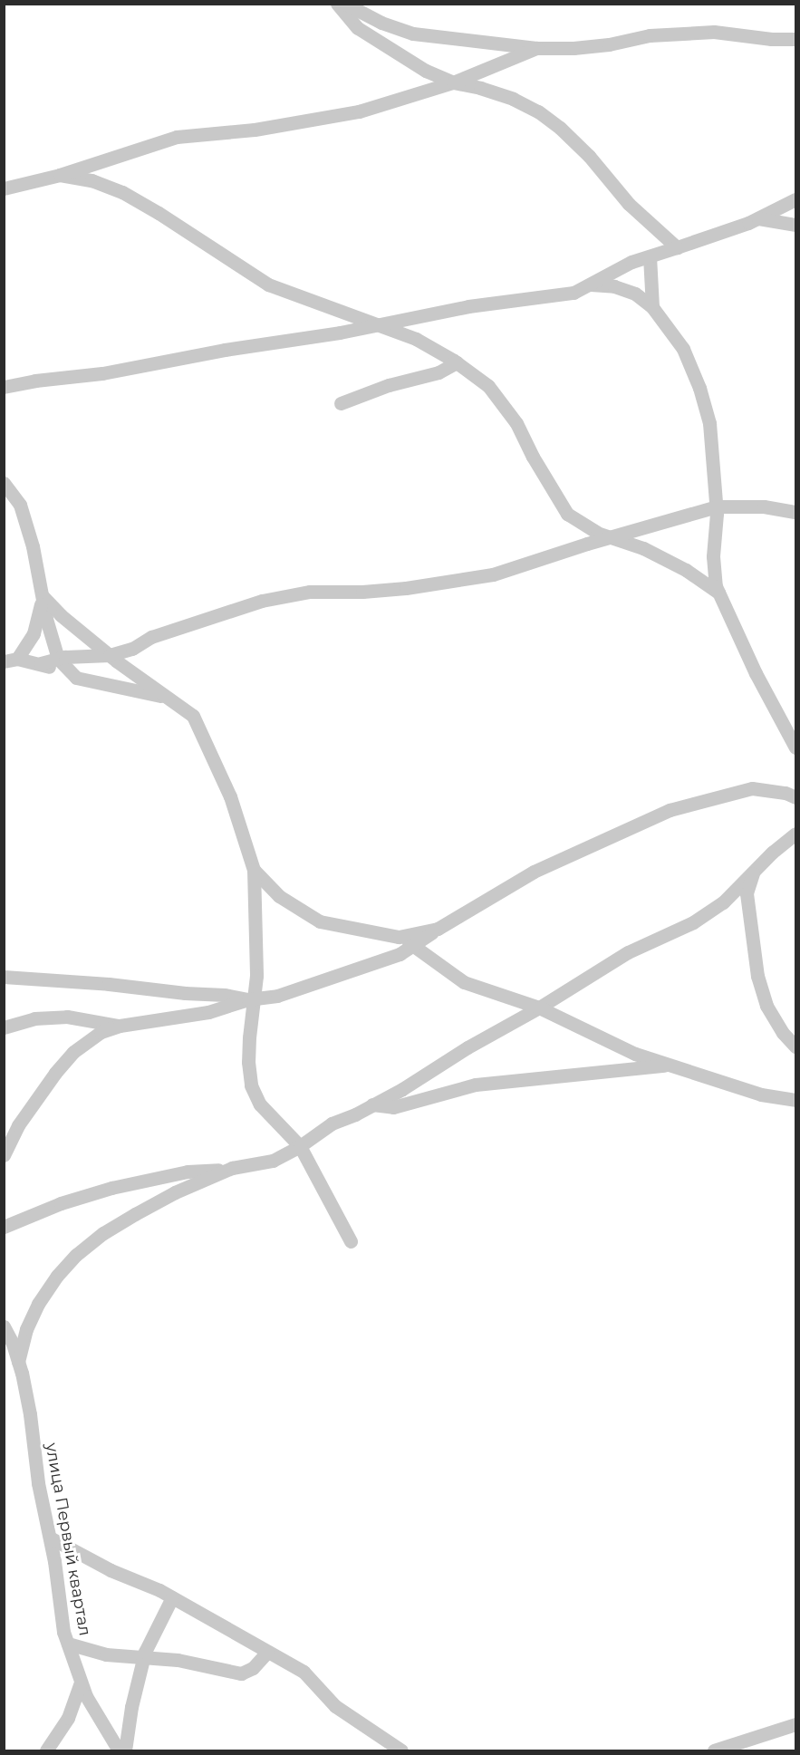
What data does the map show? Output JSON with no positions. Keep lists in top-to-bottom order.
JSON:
{
  "streets": {
    "street": ["улица Первый квартал"]
  }
}
